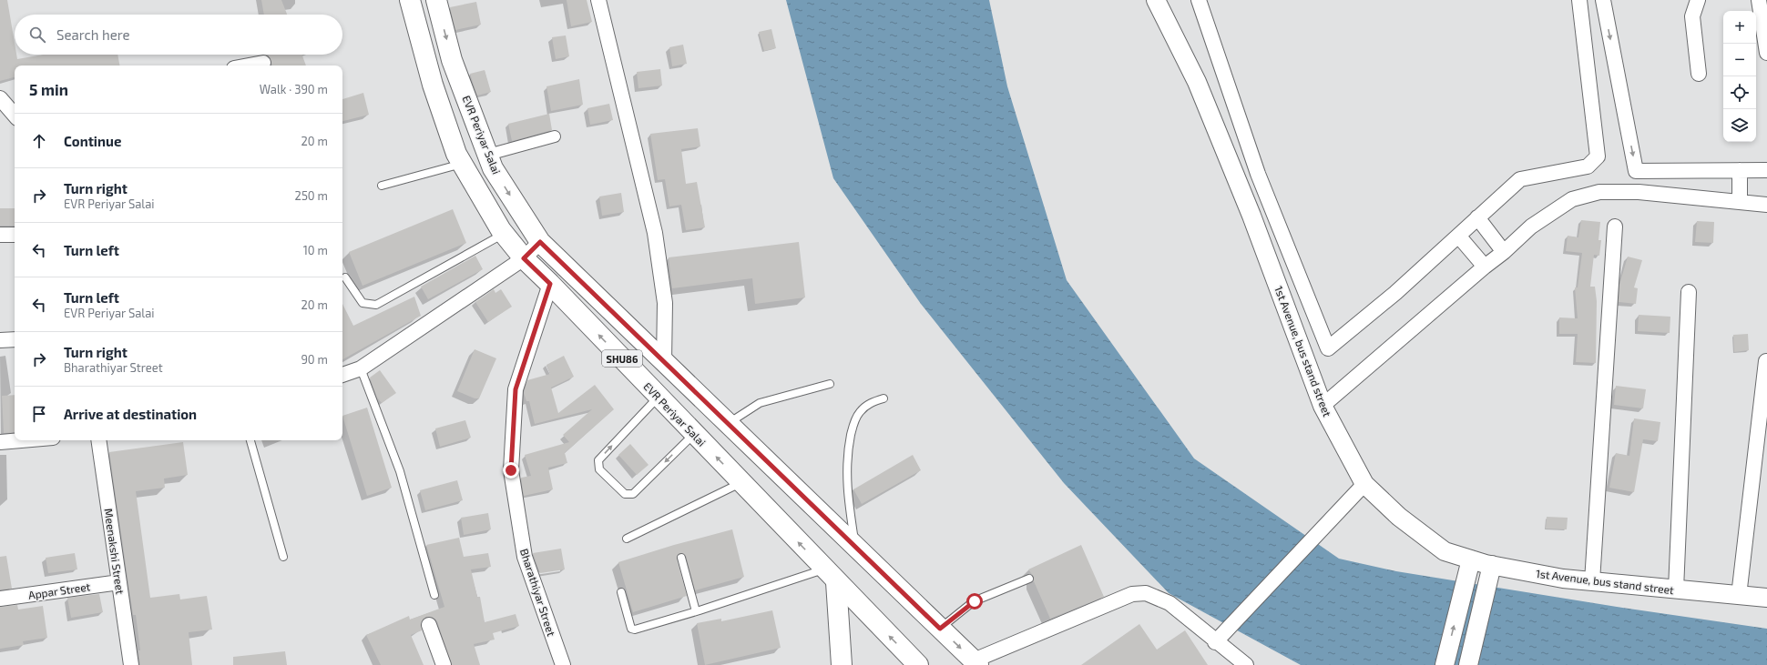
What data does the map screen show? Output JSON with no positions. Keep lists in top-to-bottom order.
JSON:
{
  "streets": {
    "main road": ["EVR Periyar Salai", "SHU86"],
    "street": [
      "1st Avenue, bus stand street",
      "Meenakshi Street",
      "Appar Street",
      "Bharathiyar Street"
    ]
  },
  "crossings": [
    ["EVR Periyar Salai", "Bharathiyar Street"],
    ["Meenakshi Street", "Appar Street"]
  ],
  "page": {
    "map_buttons": ["+", "−"],
    "search": "Search here",
    "heading": ["5 min", "Walk · 390 m"],
    "list": [
      ["Continue", "20 m"],
      ["Turn right", "EVR Periyar Salai", "250 m"],
      ["Turn left", "10 m"],
      ["Turn left", "EVR Periyar Salai", "20 m"],
      ["Turn right", "Bharathiyar Street", "90 m"],
      "Arrive at destination"
    ]
  }
}
